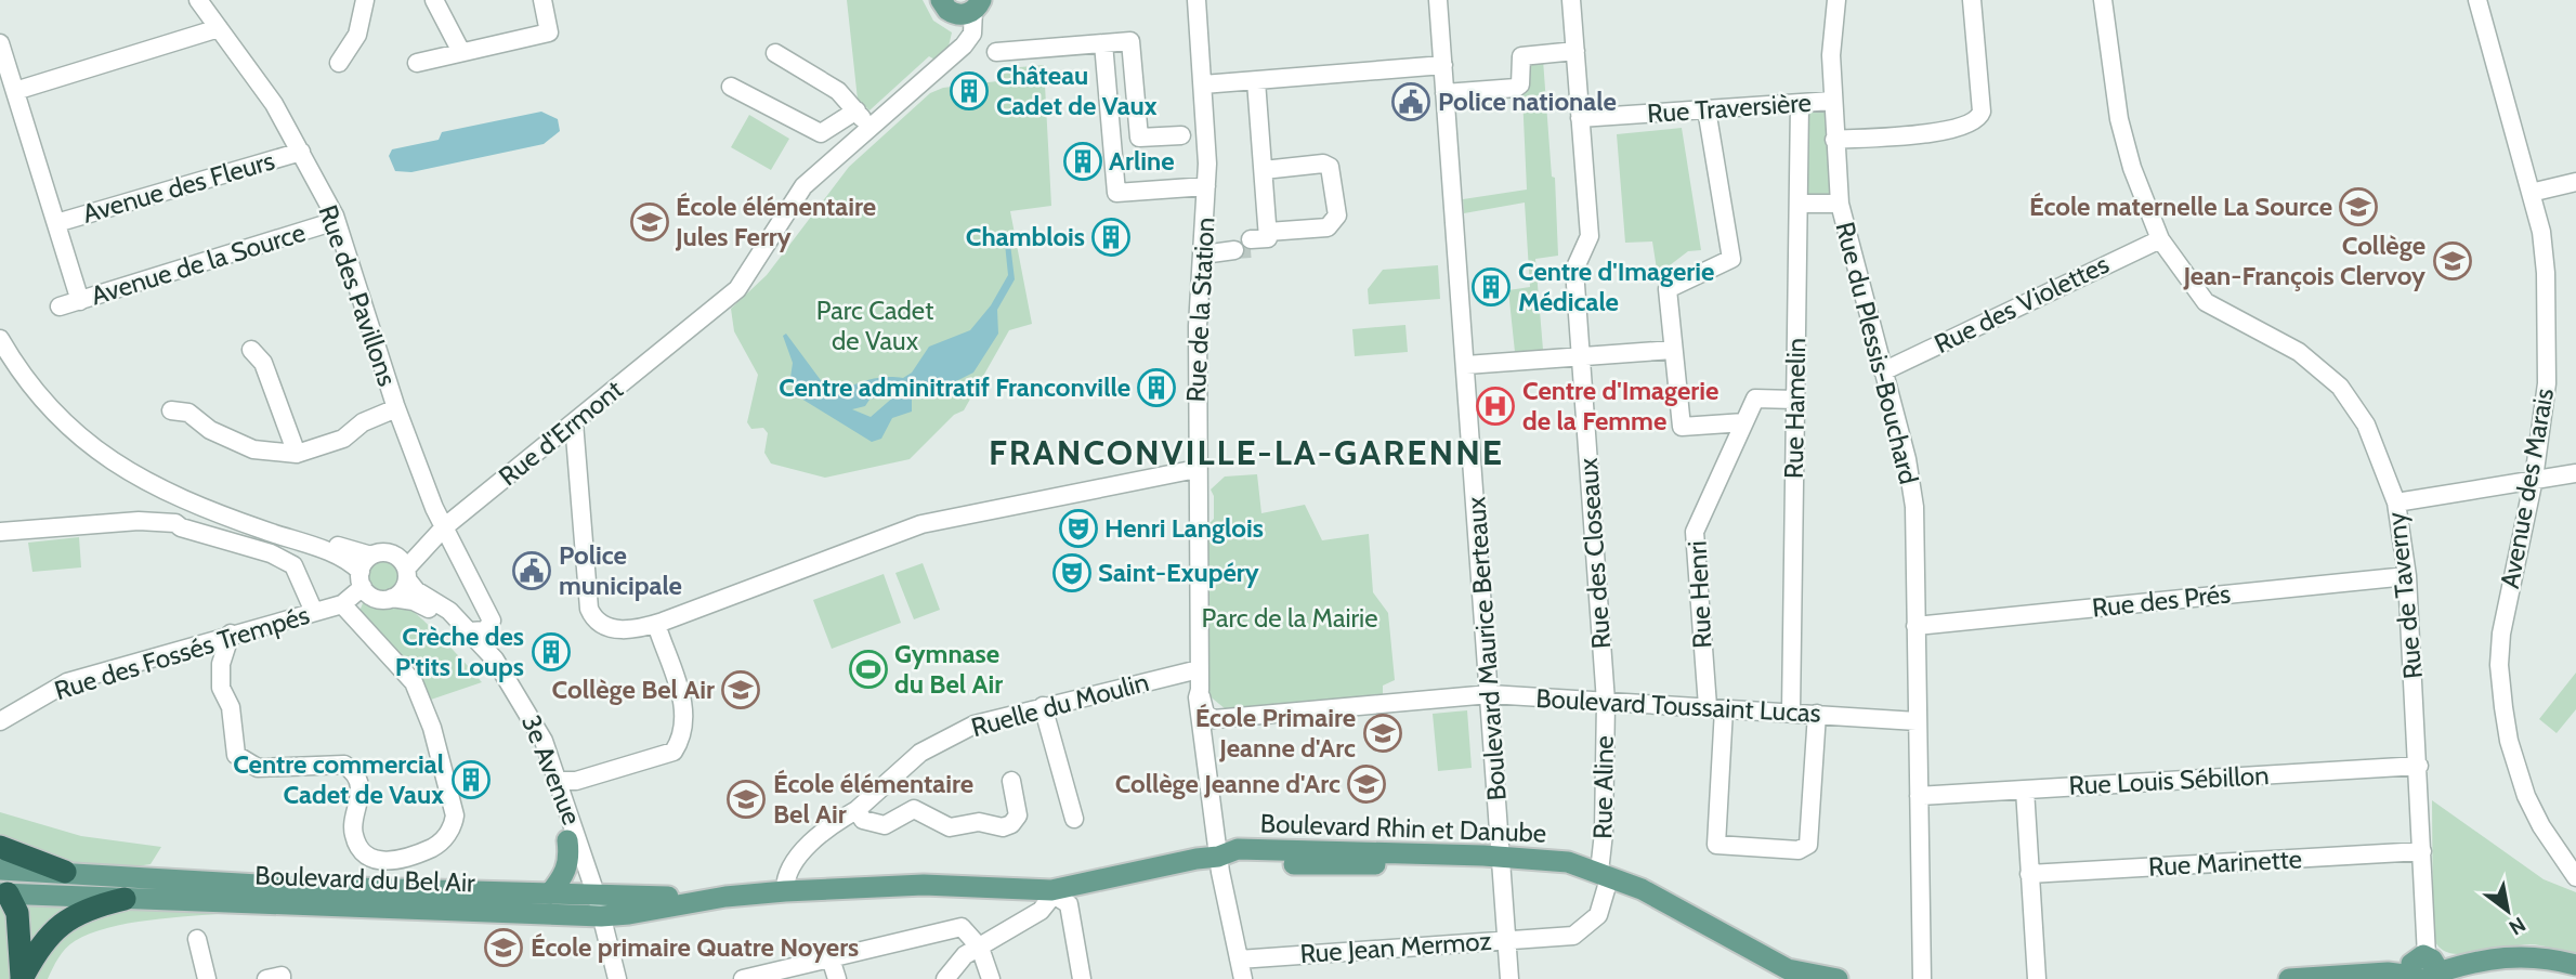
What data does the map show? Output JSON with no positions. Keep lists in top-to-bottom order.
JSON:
{
  "streets": {
    "main road": ["Boulevard Rhin et Danube", "Boulevard du Bel Air"],
    "street": [
      "Rue Traversière",
      "Avenue des Fleurs",
      "Avenue de la Source",
      "Rue des Pavillons",
      "Rue des Violettes",
      "Rue de la Station",
      "Rue du Plessis-Bouchard",
      "Rue Hamelin",
      "Rue d'Ermont",
      "Avenue des Marais",
      "Rue des Closeaux",
      "Rue Henri",
      "Rue de Taverny",
      "Rue des Prés",
      "Boulevard Maurice Berteaux",
      "Rue des Fossés Trempés",
      "Ruelle du Moulin",
      "Boulevard Toussaint Lucas",
      "3e Avenue",
      "Rue Louis Sébillon",
      "Rue Aline",
      "Rue Marinette",
      "Rue Jean Mermoz"
    ]
  },
  "crossings": [
    ["Rue Traversière", "Rue du Plessis-Bouchard"],
    ["Rue Traversière", "Rue Hamelin"],
    ["Rue Traversière", "Rue des Closeaux"],
    ["Avenue des Fleurs", "Rue des Pavillons"],
    ["Avenue de la Source", "Rue des Pavillons"],
    ["Rue des Pavillons", "Rue d'Ermont"],
    ["Rue des Pavillons", "3e Avenue"],
    ["Rue des Violettes", "Rue du Plessis-Bouchard"],
    ["Rue des Violettes", "Rue de Taverny"],
    ["Rue de la Station", "Ruelle du Moulin"],
    ["Rue de la Station", "Boulevard Rhin et Danube"],
    ["Rue de la Station", "Boulevard du Bel Air"],
    ["Rue de la Station", "Rue Jean Mermoz"],
    ["Rue du Plessis-Bouchard", "Rue des Prés"],
    ["Rue du Plessis-Bouchard", "Boulevard Toussaint Lucas"],
    ["Rue du Plessis-Bouchard", "Rue Louis Sébillon"],
    ["Rue Hamelin", "Rue Henri"],
    ["Rue Hamelin", "Boulevard Toussaint Lucas"],
    ["Rue d'Ermont", "Rue des Fossés Trempés"],
    ["Rue d'Ermont", "3e Avenue"],
    ["Rue des Closeaux", "Boulevard Toussaint Lucas"],
    ["Rue des Closeaux", "Rue Aline"],
    ["Rue Henri", "Boulevard Toussaint Lucas"],
    ["Rue de Taverny", "Rue des Prés"],
    ["Rue de Taverny", "Rue Louis Sébillon"],
    ["Rue de Taverny", "Rue Marinette"],
    ["Boulevard Maurice Berteaux", "Boulevard Toussaint Lucas"],
    ["Boulevard Maurice Berteaux", "Rue Aline"],
    ["Boulevard Maurice Berteaux", "Boulevard Rhin et Danube"],
    ["Boulevard Maurice Berteaux", "Rue Jean Mermoz"],
    ["Rue des Fossés Trempés", "3e Avenue"],
    ["Ruelle du Moulin", "Boulevard du Bel Air"],
    ["Boulevard Toussaint Lucas", "Rue Aline"],
    ["3e Avenue", "Boulevard du Bel Air"],
    ["Rue Aline", "Boulevard Rhin et Danube"],
    ["Rue Aline", "Rue Jean Mermoz"],
    ["Boulevard Rhin et Danube", "Boulevard du Bel Air"]
  ],
  "districts": ["FRANCONVILLE-LA-GARENNE"],
  "parks": ["Parc Cadet de Vaux", "Parc de la Mairie"],
  "places": {
    "building": [
      "Château Cadet de Vaux",
      "Arline",
      "Chamblois",
      "Centre d'Imagerie Médicale",
      "Centre adminitratif Franconville",
      "Crèche des P'tits Loups",
      "Centre commercial Cadet de Vaux"
    ],
    "public building": ["Police nationale", "Police municipale"],
    "school or university": [
      "École maternelle La Source",
      "École élémentaire Jules Ferry",
      "Collège Jean-François Clervoy",
      "Collège Bel Air",
      "École Primaire Jeanne d'Arc",
      "Collège Jeanne d'Arc",
      "École élémentaire Bel Air",
      "École primaire Quatre Noyers"
    ],
    "hospital": ["Centre d'Imagerie de la Femme"],
    "theatre": ["Henri Langlois", "Saint-Exupéry"],
    "sports": ["Gymnase du Bel Air"]
  },
  "north": "bottom right"
}
